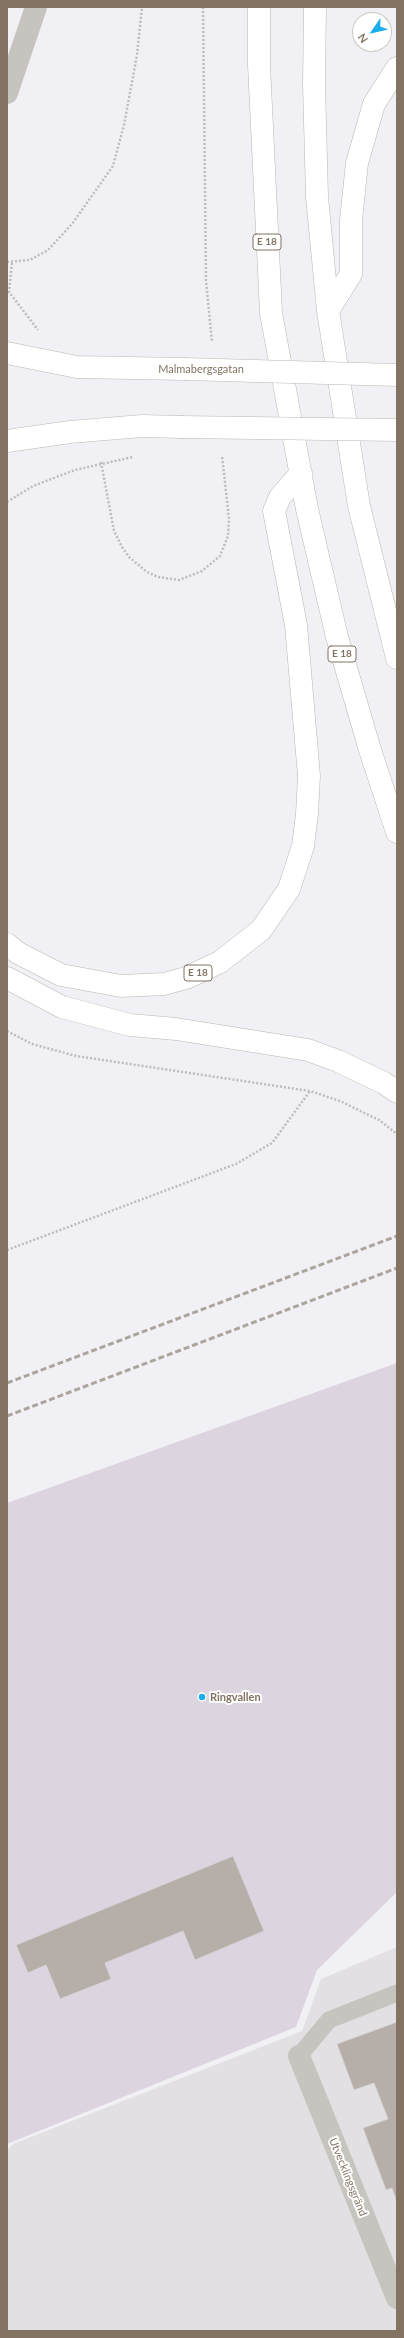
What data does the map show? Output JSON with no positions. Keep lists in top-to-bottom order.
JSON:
{
  "streets": {
    "main road": ["E 18", "Malmabergsgatan"],
    "street": ["Utvecklingsgränd"]
  },
  "places": ["Ringvallen"],
  "north": "bottom left"
}
